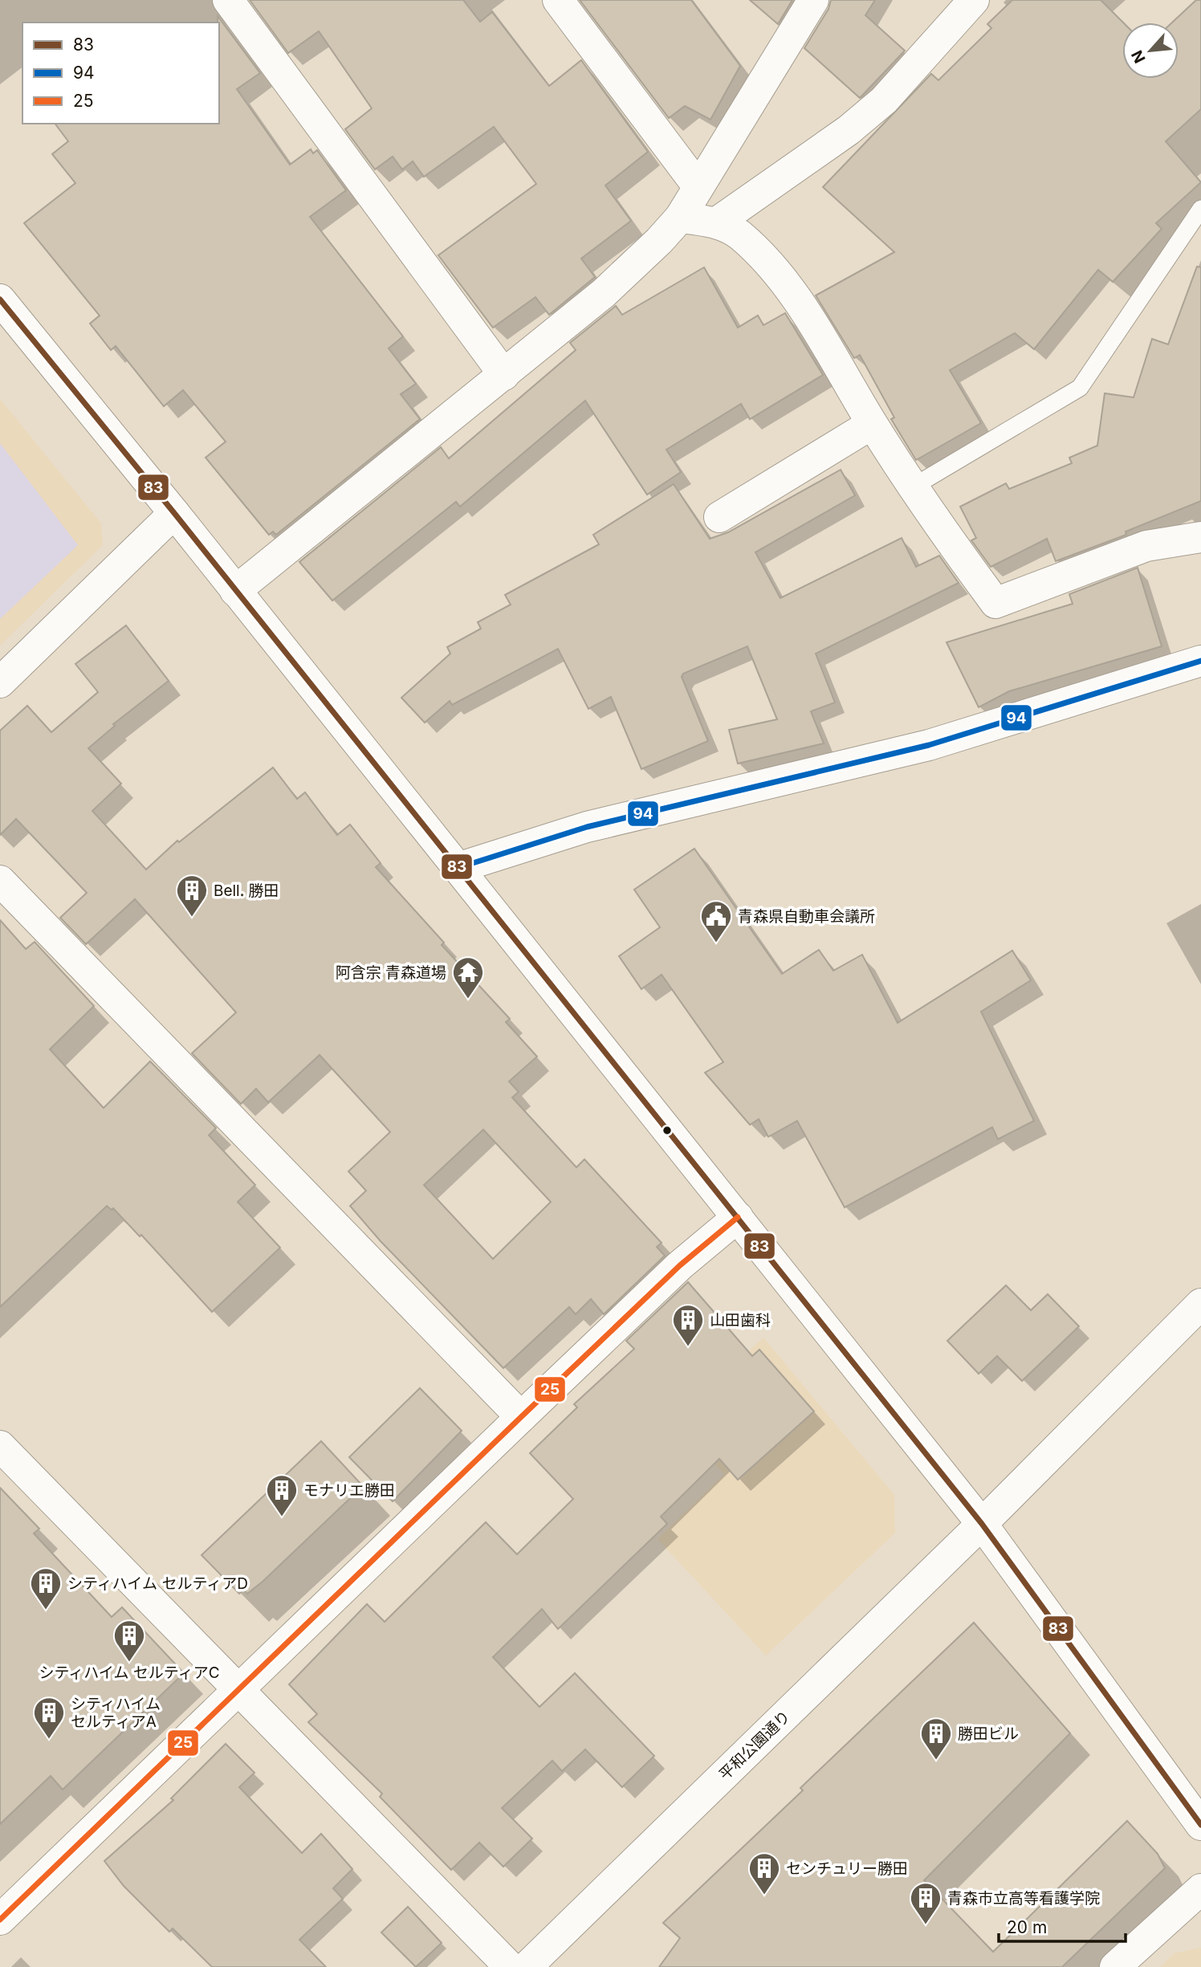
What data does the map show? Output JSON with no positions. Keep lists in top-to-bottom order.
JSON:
{
  "streets": {
    "street": ["平和公園通り"]
  },
  "places": {
    "building": [
      "Bell. 勝田",
      "山田歯科",
      "モナリエ勝田",
      "シティハイム セルティアD",
      "シティハイム セルティアC",
      "シティハイム セルティアA",
      "勝田ビル",
      "センチュリー勝田",
      "青森市立高等看護学院"
    ],
    "public building": ["青森県自動車会議所"],
    "temple": ["阿含宗 青森道場"]
  },
  "lines": ["transit line 83", "transit line 94", "transit line 25"],
  "legend": ["83", "94", "25"],
  "scale_bar": "20 m",
  "north": "bottom left"
}
